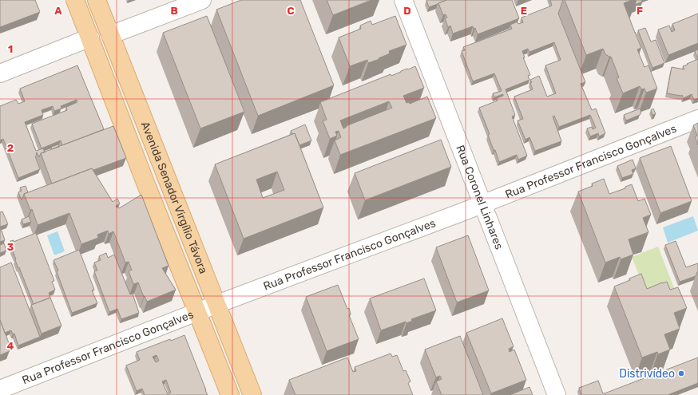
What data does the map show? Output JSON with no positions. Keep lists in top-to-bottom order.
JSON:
{
  "streets": {
    "main road": ["Avenida Senador Virgílio Távora"],
    "street": ["Rua Professor Francisco Gonçalves", "Rua Coronel Linhares"]
  },
  "crossings": [
    ["Rua Professor Francisco Gonçalves", "Avenida Senador Virgílio Távora"],
    ["Rua Professor Francisco Gonçalves", "Rua Coronel Linhares"]
  ],
  "places": ["Distrivídeo"],
  "grid": {
    "columns": [
      "A",
      "B",
      "C",
      "D",
      "E",
      "F"
    ],
    "rows": [
      "1",
      "2",
      "3",
      "4"
    ]
  }
}
